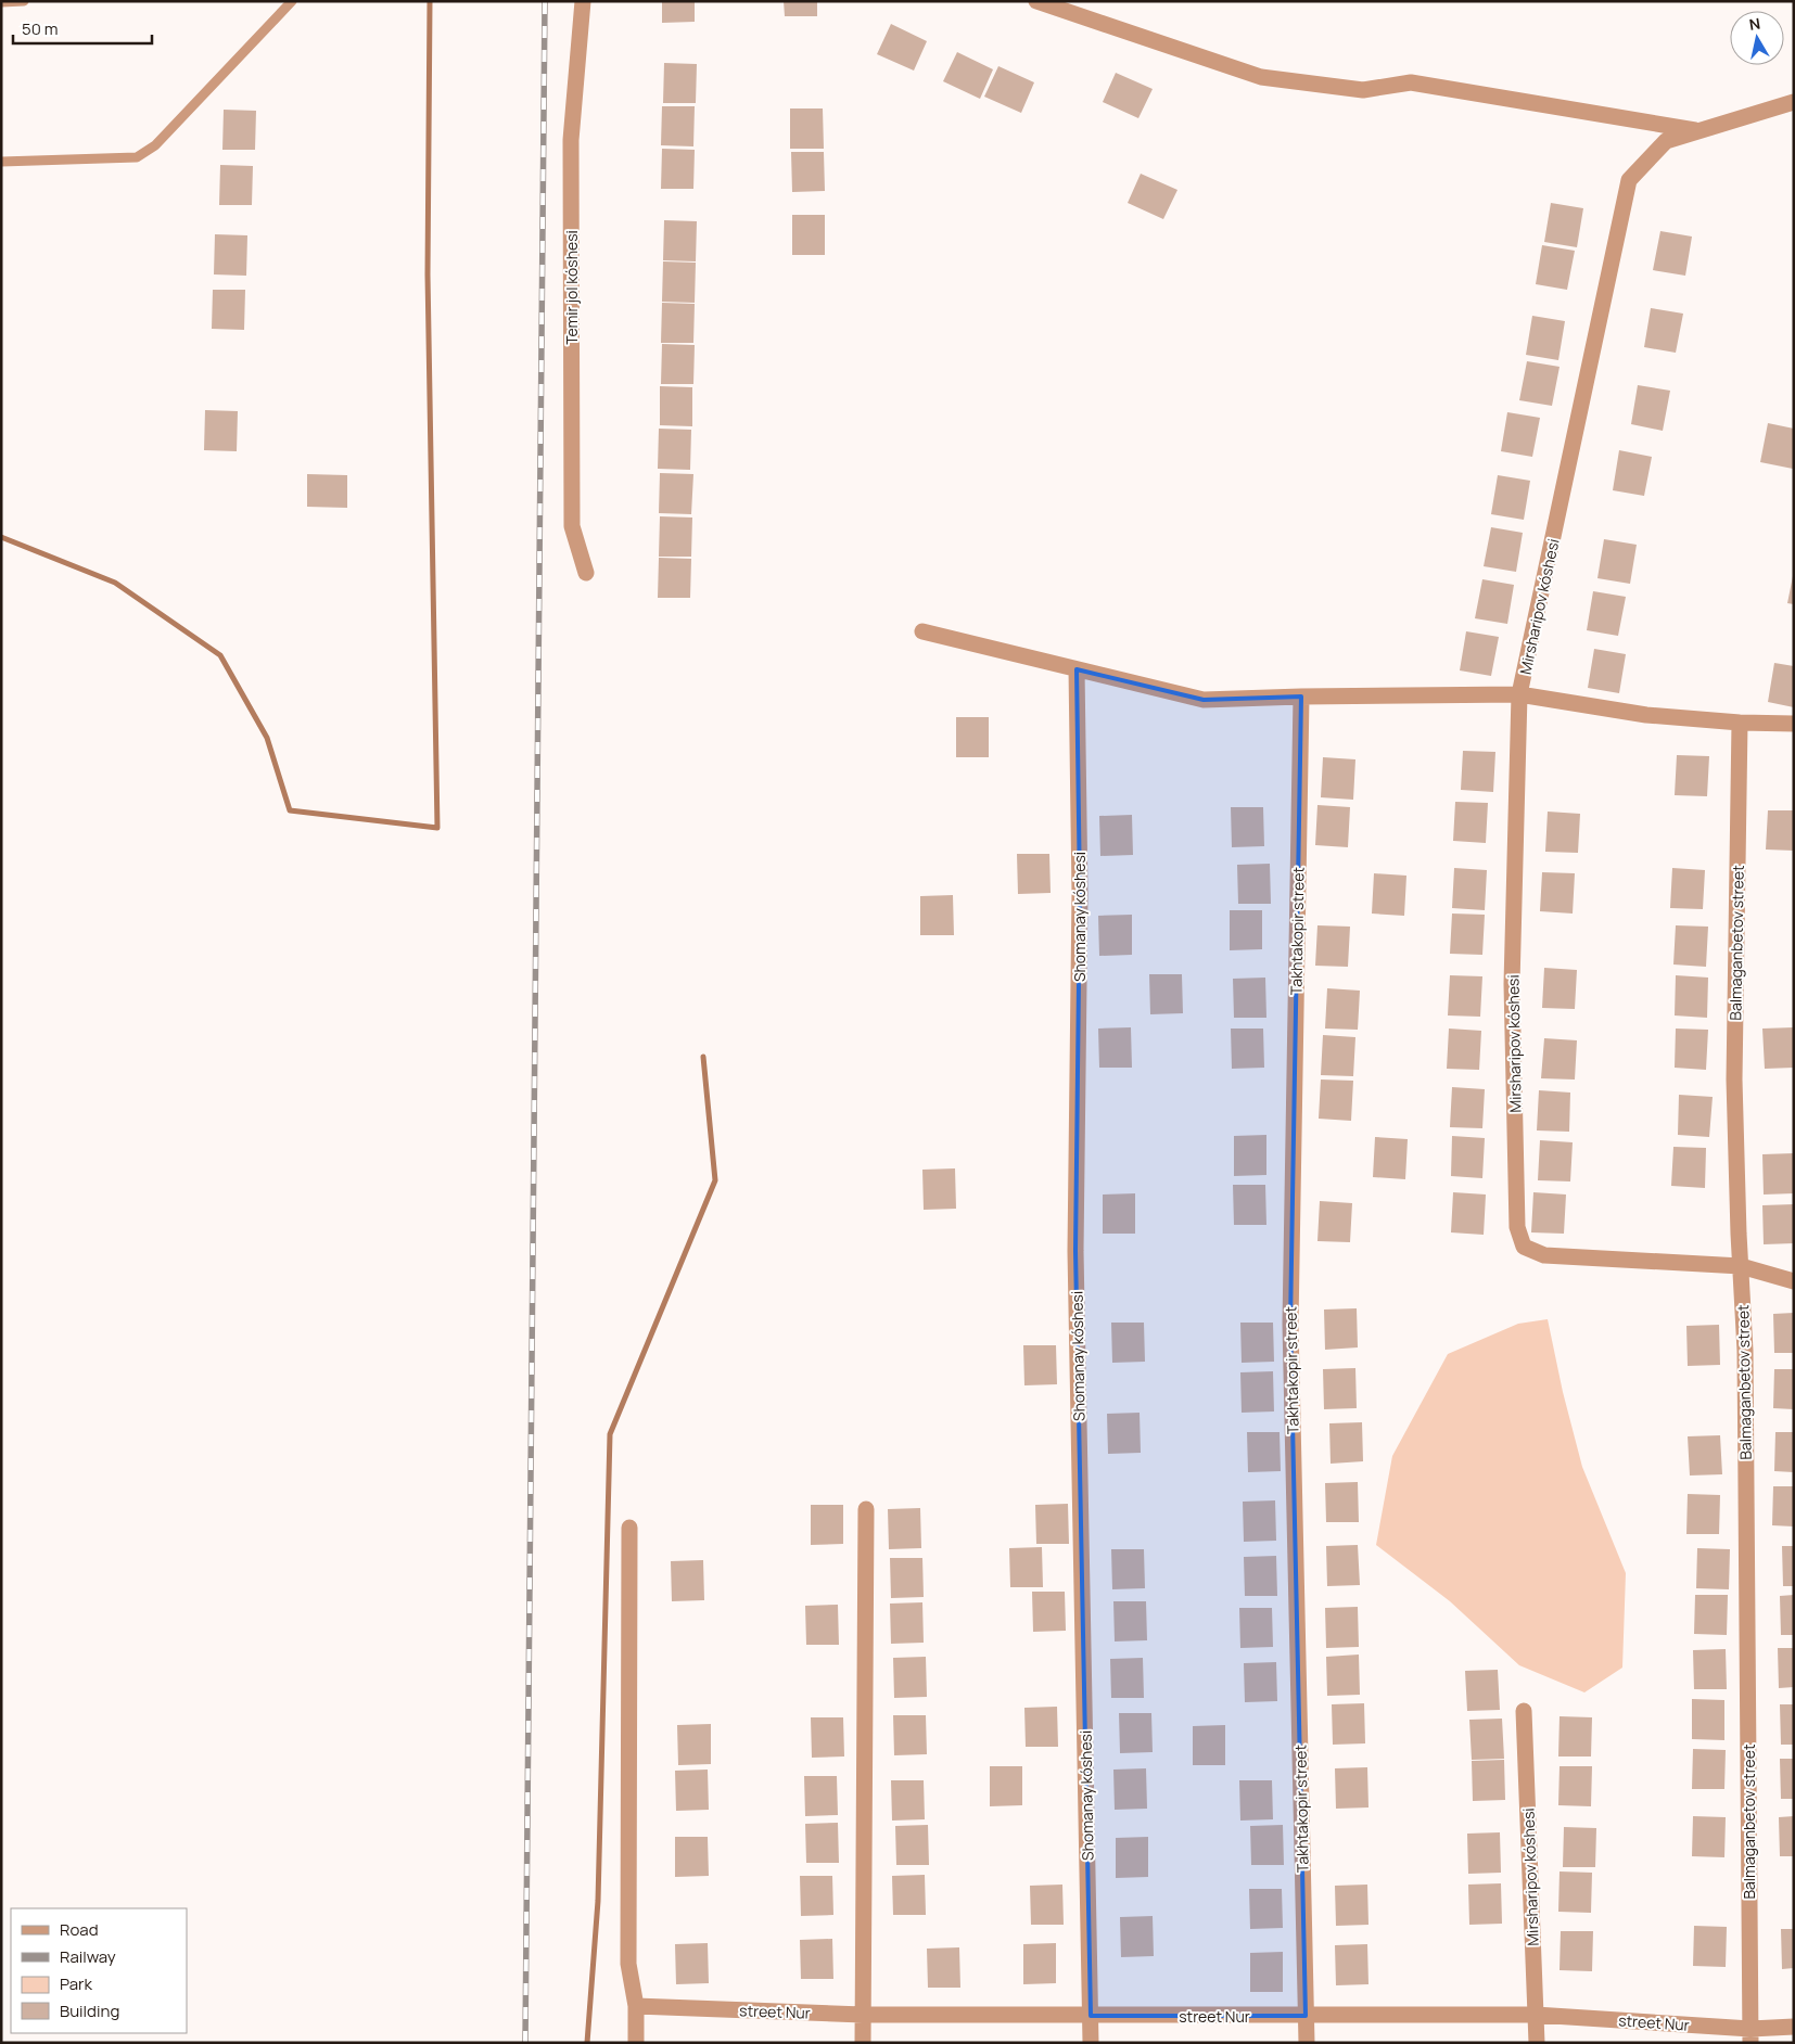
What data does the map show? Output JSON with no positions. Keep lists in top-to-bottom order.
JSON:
{
  "streets": {
    "street": [
      "Temir jol kóshesi",
      "Mirsharipov kóshesi",
      "Shomanay kóshesi",
      "Takhtakopir street",
      "Balmaganbetov street",
      "street Nur"
    ]
  },
  "crossings": [
    ["Mirsharipov kóshesi", "Balmaganbetov street"],
    ["Mirsharipov kóshesi", "street Nur"],
    ["Shomanay kóshesi", "street Nur"],
    ["Takhtakopir street", "street Nur"],
    ["Balmaganbetov street", "street Nur"]
  ],
  "legend": [
    "Road",
    "Railway",
    "Park",
    "Building"
  ],
  "scale_bar": "50 m",
  "north": "top"
}
